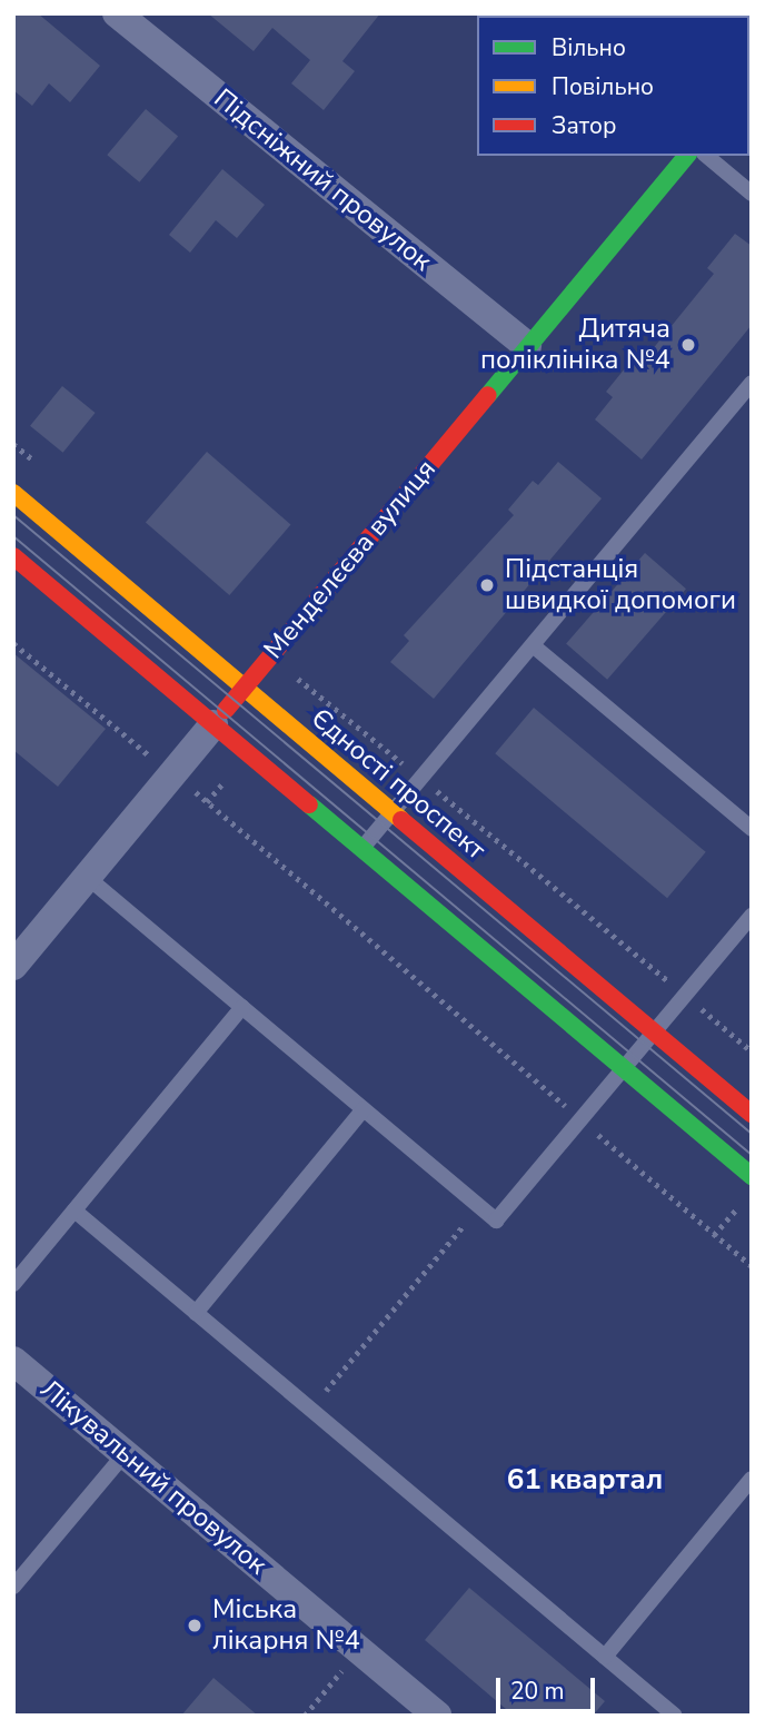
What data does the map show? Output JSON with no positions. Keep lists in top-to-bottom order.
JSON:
{
  "streets": {
    "main road": ["Менделєєва вулиця", "Єдності проспект"],
    "street": ["Підсніжний провулок", "Лікувальний провулок"]
  },
  "crossings": [
    ["Підсніжний провулок", "Менделєєва вулиця"],
    ["Менделєєва вулиця", "Єдності проспект"]
  ],
  "districts": ["61 квартал"],
  "places": ["Дитяча поліклініка №4", "Підстанція швидкої допомоги", "Міська лікарня №4"],
  "legend": ["Вільно", "Повільно", "Затор"],
  "scale_bar": "20 m"
}
